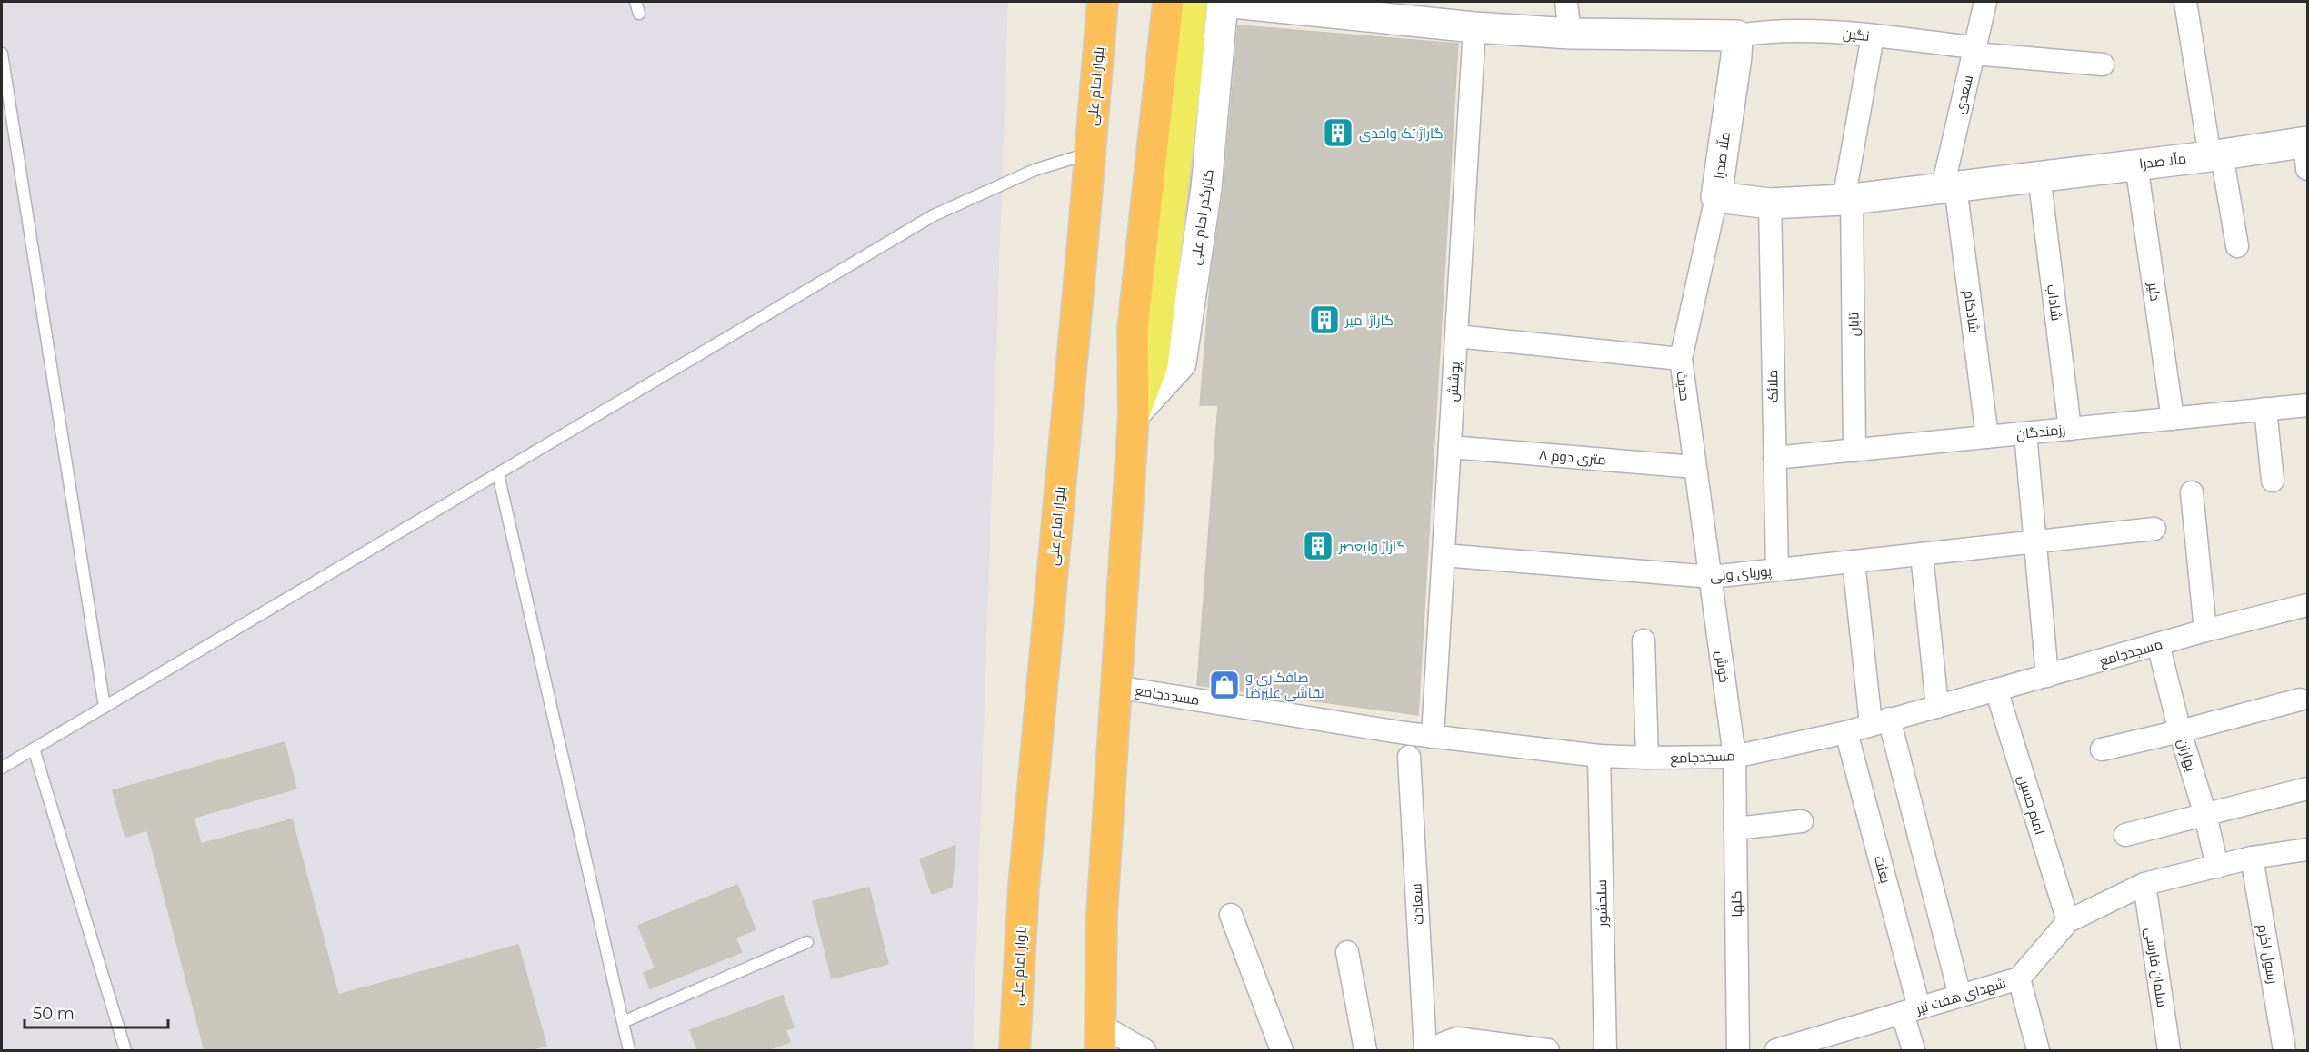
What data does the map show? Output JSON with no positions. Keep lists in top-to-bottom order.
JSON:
{
  "streets": {
    "highway": ["بلوار امام علی"],
    "street": [
      "نگین",
      "سعدی",
      "ملّا صدرا",
      "کنارگذر امام علی",
      "دلیر",
      "شاداب",
      "شادکام",
      "تابان",
      "پوشش",
      "حدیث",
      "ملائک",
      "رزمندگان",
      "۸ متری دوم",
      "پوریای ولی",
      "مسجدجامع",
      "خوش",
      "بهاران",
      "امام حسین",
      "بعثت",
      "سلحشور",
      "سعادت",
      "گلها",
      "رسول اکرم",
      "سلمان فارسی",
      "شهدای هفت تیر"
    ]
  },
  "crossings": [
    ["نگین", "سعدی"],
    ["نگین", "ملّا صدرا"],
    ["نگین", "تابان"],
    ["سعدی", "ملّا صدرا"],
    ["سعدی", "شادکام"],
    ["ملّا صدرا", "دلیر"],
    ["ملّا صدرا", "شاداب"],
    ["ملّا صدرا", "شادکام"],
    ["ملّا صدرا", "تابان"],
    ["ملّا صدرا", "حدیث"],
    ["ملّا صدرا", "ملائک"],
    ["دلیر", "رزمندگان"],
    ["شاداب", "رزمندگان"],
    ["شادکام", "رزمندگان"],
    ["تابان", "رزمندگان"],
    ["پوشش", "۸ متری دوم"],
    ["پوشش", "پوریای ولی"],
    ["پوشش", "مسجدجامع"],
    ["حدیث", "۸ متری دوم"],
    ["حدیث", "پوریای ولی"],
    ["حدیث", "خوش"],
    ["ملائک", "رزمندگان"],
    ["ملائک", "پوریای ولی"],
    ["پوریای ولی", "خوش"],
    ["مسجدجامع", "خوش"],
    ["مسجدجامع", "بهاران"],
    ["مسجدجامع", "امام حسین"],
    ["مسجدجامع", "بعثت"],
    ["مسجدجامع", "سلحشور"],
    ["مسجدجامع", "گلها"],
    ["خوش", "گلها"],
    ["بهاران", "شهدای هفت تیر"],
    ["امام حسین", "شهدای هفت تیر"],
    ["بعثت", "شهدای هفت تیر"],
    ["رسول اکرم", "شهدای هفت تیر"],
    ["سلمان فارسی", "شهدای هفت تیر"]
  ],
  "places": {
    "building": ["گاراژ تک واحدی", "گاراژ امیر", "گاراژ ولیعصر"],
    "shop": ["صافکاری و نقاشی عليرضا"]
  },
  "scale_bar": "50 m"
}
